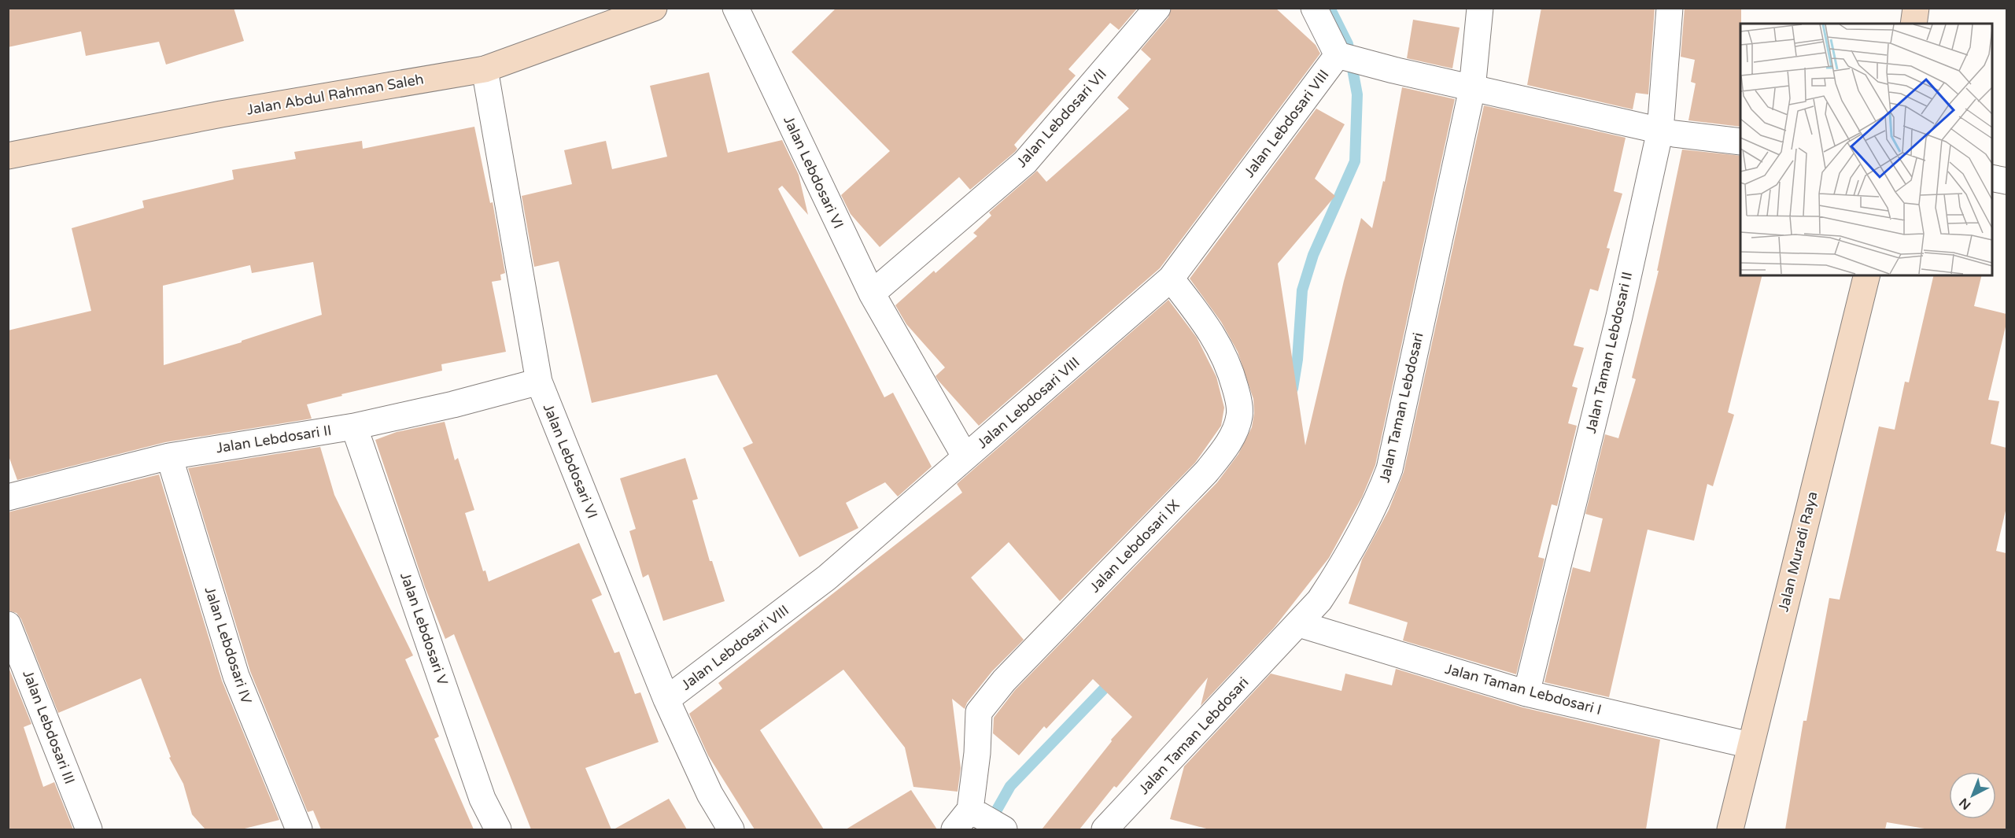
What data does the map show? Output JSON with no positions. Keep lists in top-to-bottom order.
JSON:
{
  "streets": {
    "street": [
      "Jalan Abdul Rahman Saleh",
      "Jalan Lebdosari VII",
      "Jalan Lebdosari VIII",
      "Jalan Lebdosari VI",
      "Jalan Taman Lebdosari II",
      "Jalan Taman Lebdosari",
      "Jalan Lebdosari II",
      "Jalan Lebdosari IX",
      "Jalan Muradi Raya",
      "Jalan Lebdosari V",
      "Jalan Lebdosari IV",
      "Jalan Taman Lebdosari I",
      "Jalan Lebdosari III"
    ]
  },
  "crossings": [
    ["Jalan Abdul Rahman Saleh", "Jalan Lebdosari VI"],
    ["Jalan Lebdosari VII", "Jalan Lebdosari VI"],
    ["Jalan Lebdosari VIII", "Jalan Lebdosari VI"],
    ["Jalan Lebdosari VIII", "Jalan Lebdosari IX"],
    ["Jalan Lebdosari VI", "Jalan Lebdosari II"],
    ["Jalan Taman Lebdosari II", "Jalan Taman Lebdosari I"],
    ["Jalan Taman Lebdosari", "Jalan Taman Lebdosari I"],
    ["Jalan Lebdosari II", "Jalan Lebdosari V"],
    ["Jalan Lebdosari II", "Jalan Lebdosari IV"],
    ["Jalan Muradi Raya", "Jalan Taman Lebdosari I"]
  ],
  "north": "bottom left"
}
